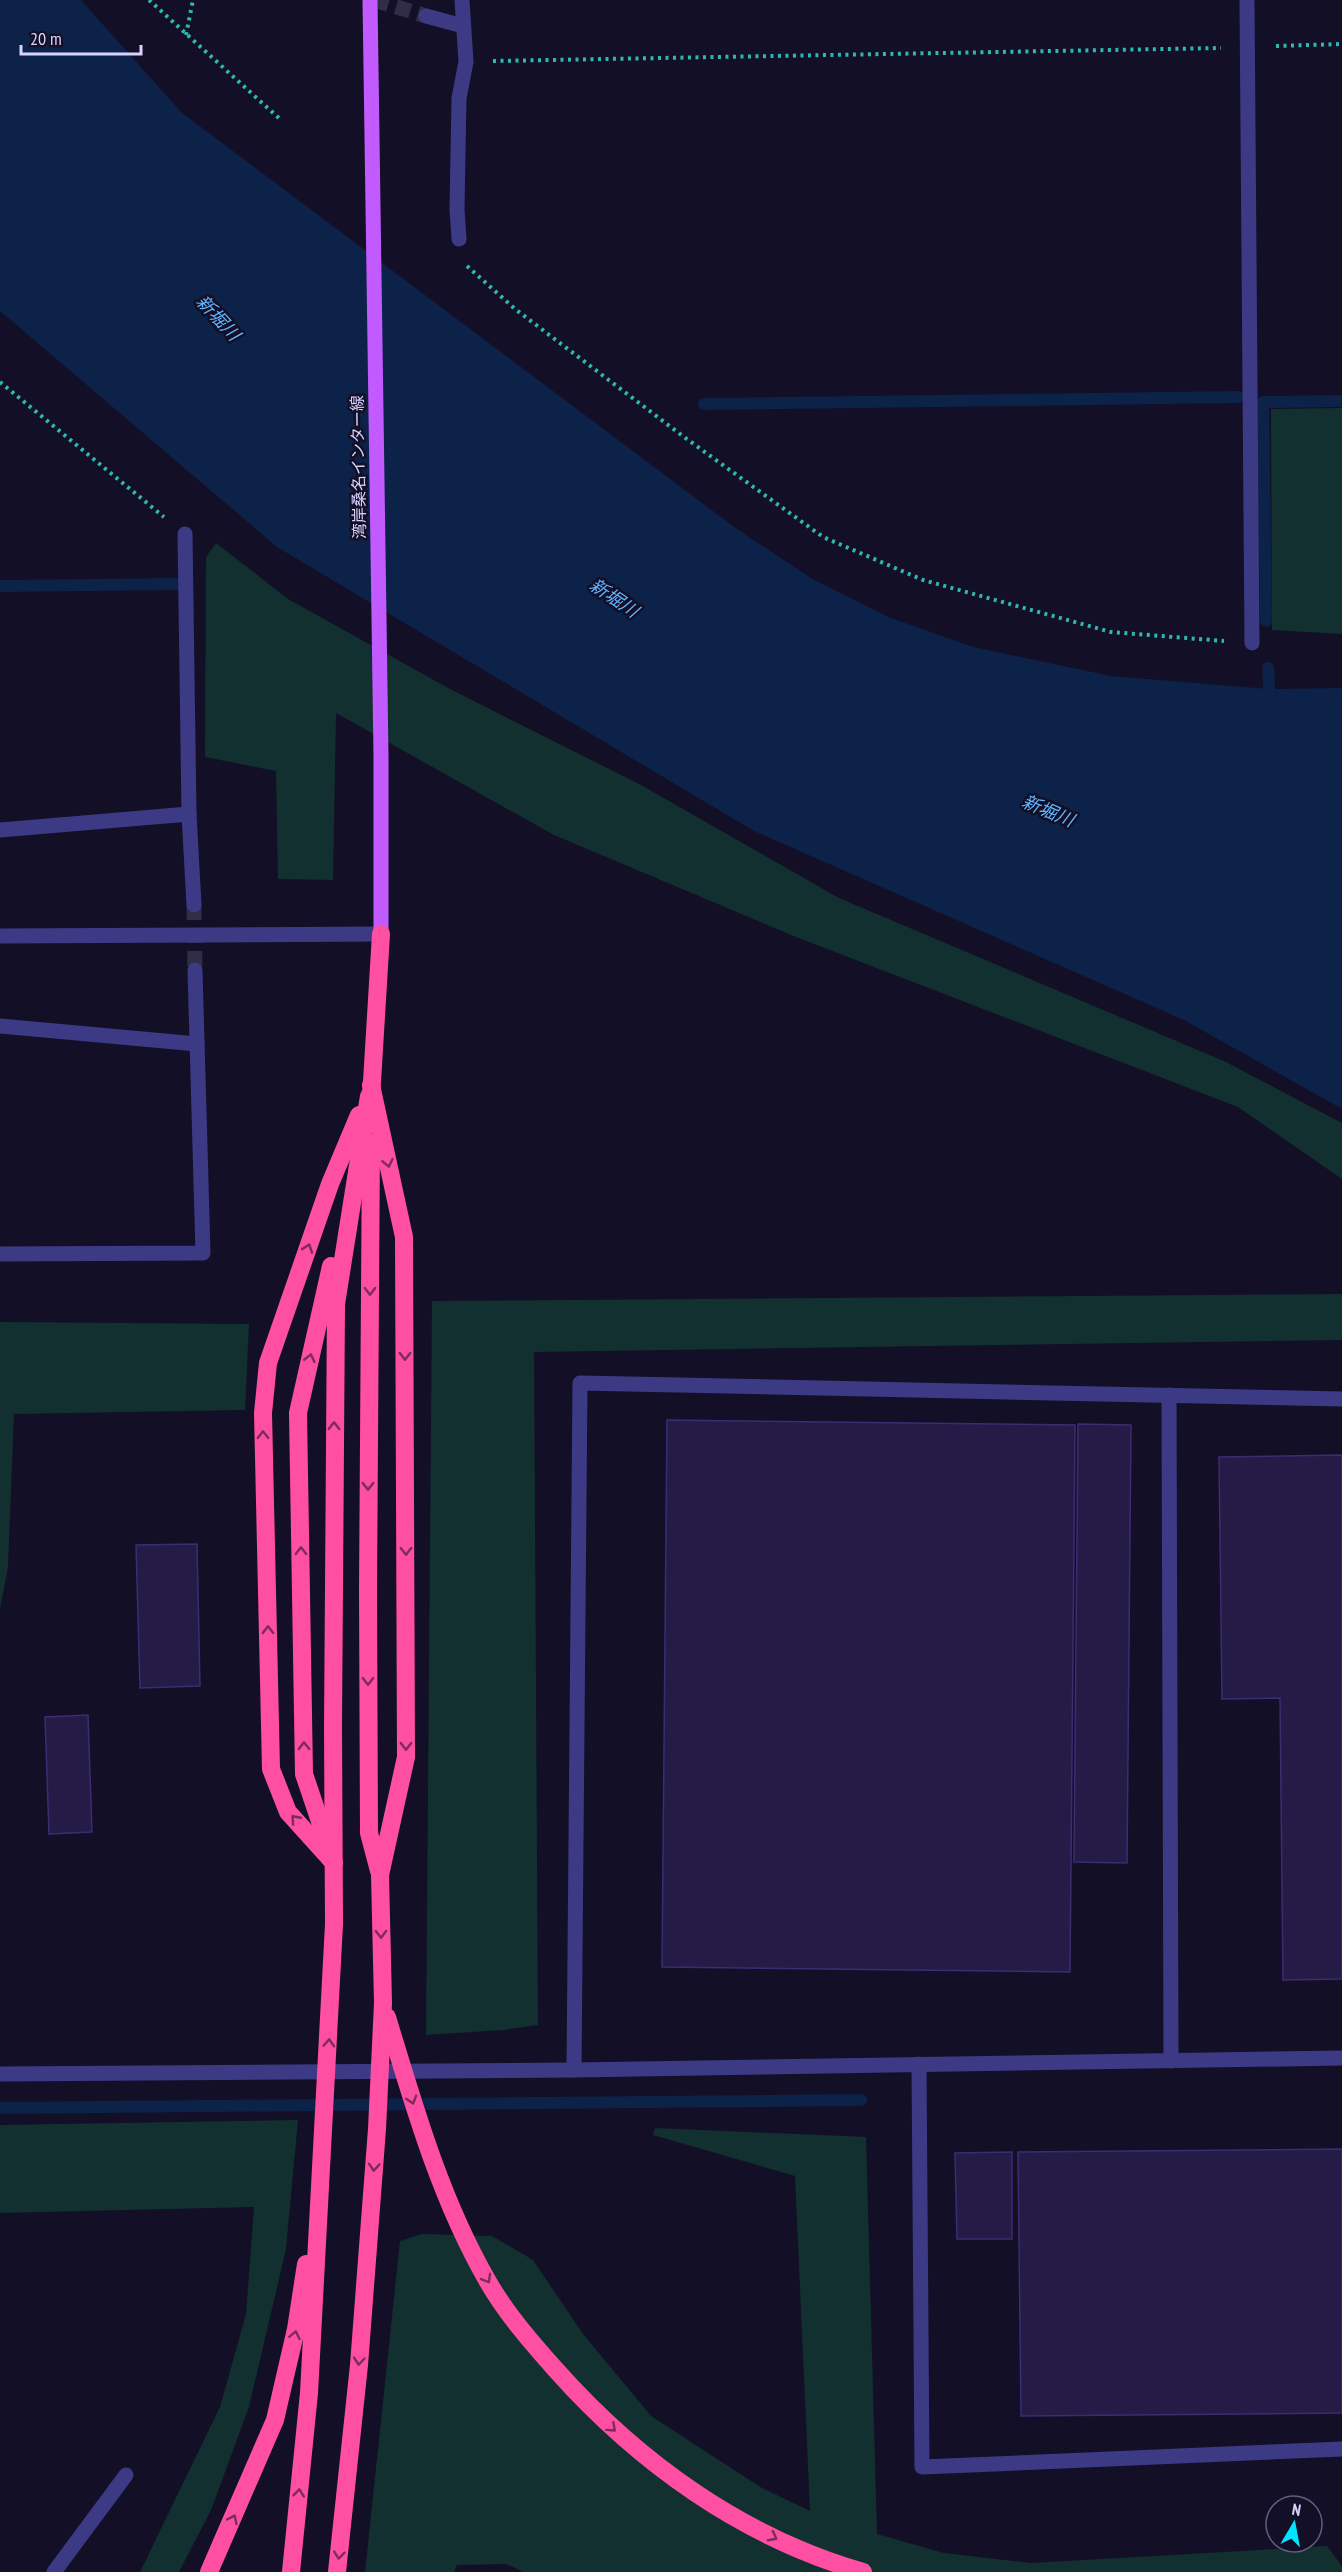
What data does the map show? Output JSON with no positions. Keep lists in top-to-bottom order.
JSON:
{
  "streets": {
    "main road": ["湾岸桑名インター線"]
  },
  "water": ["新堀川"],
  "scale_bar": "20 m",
  "north": "top"
}
